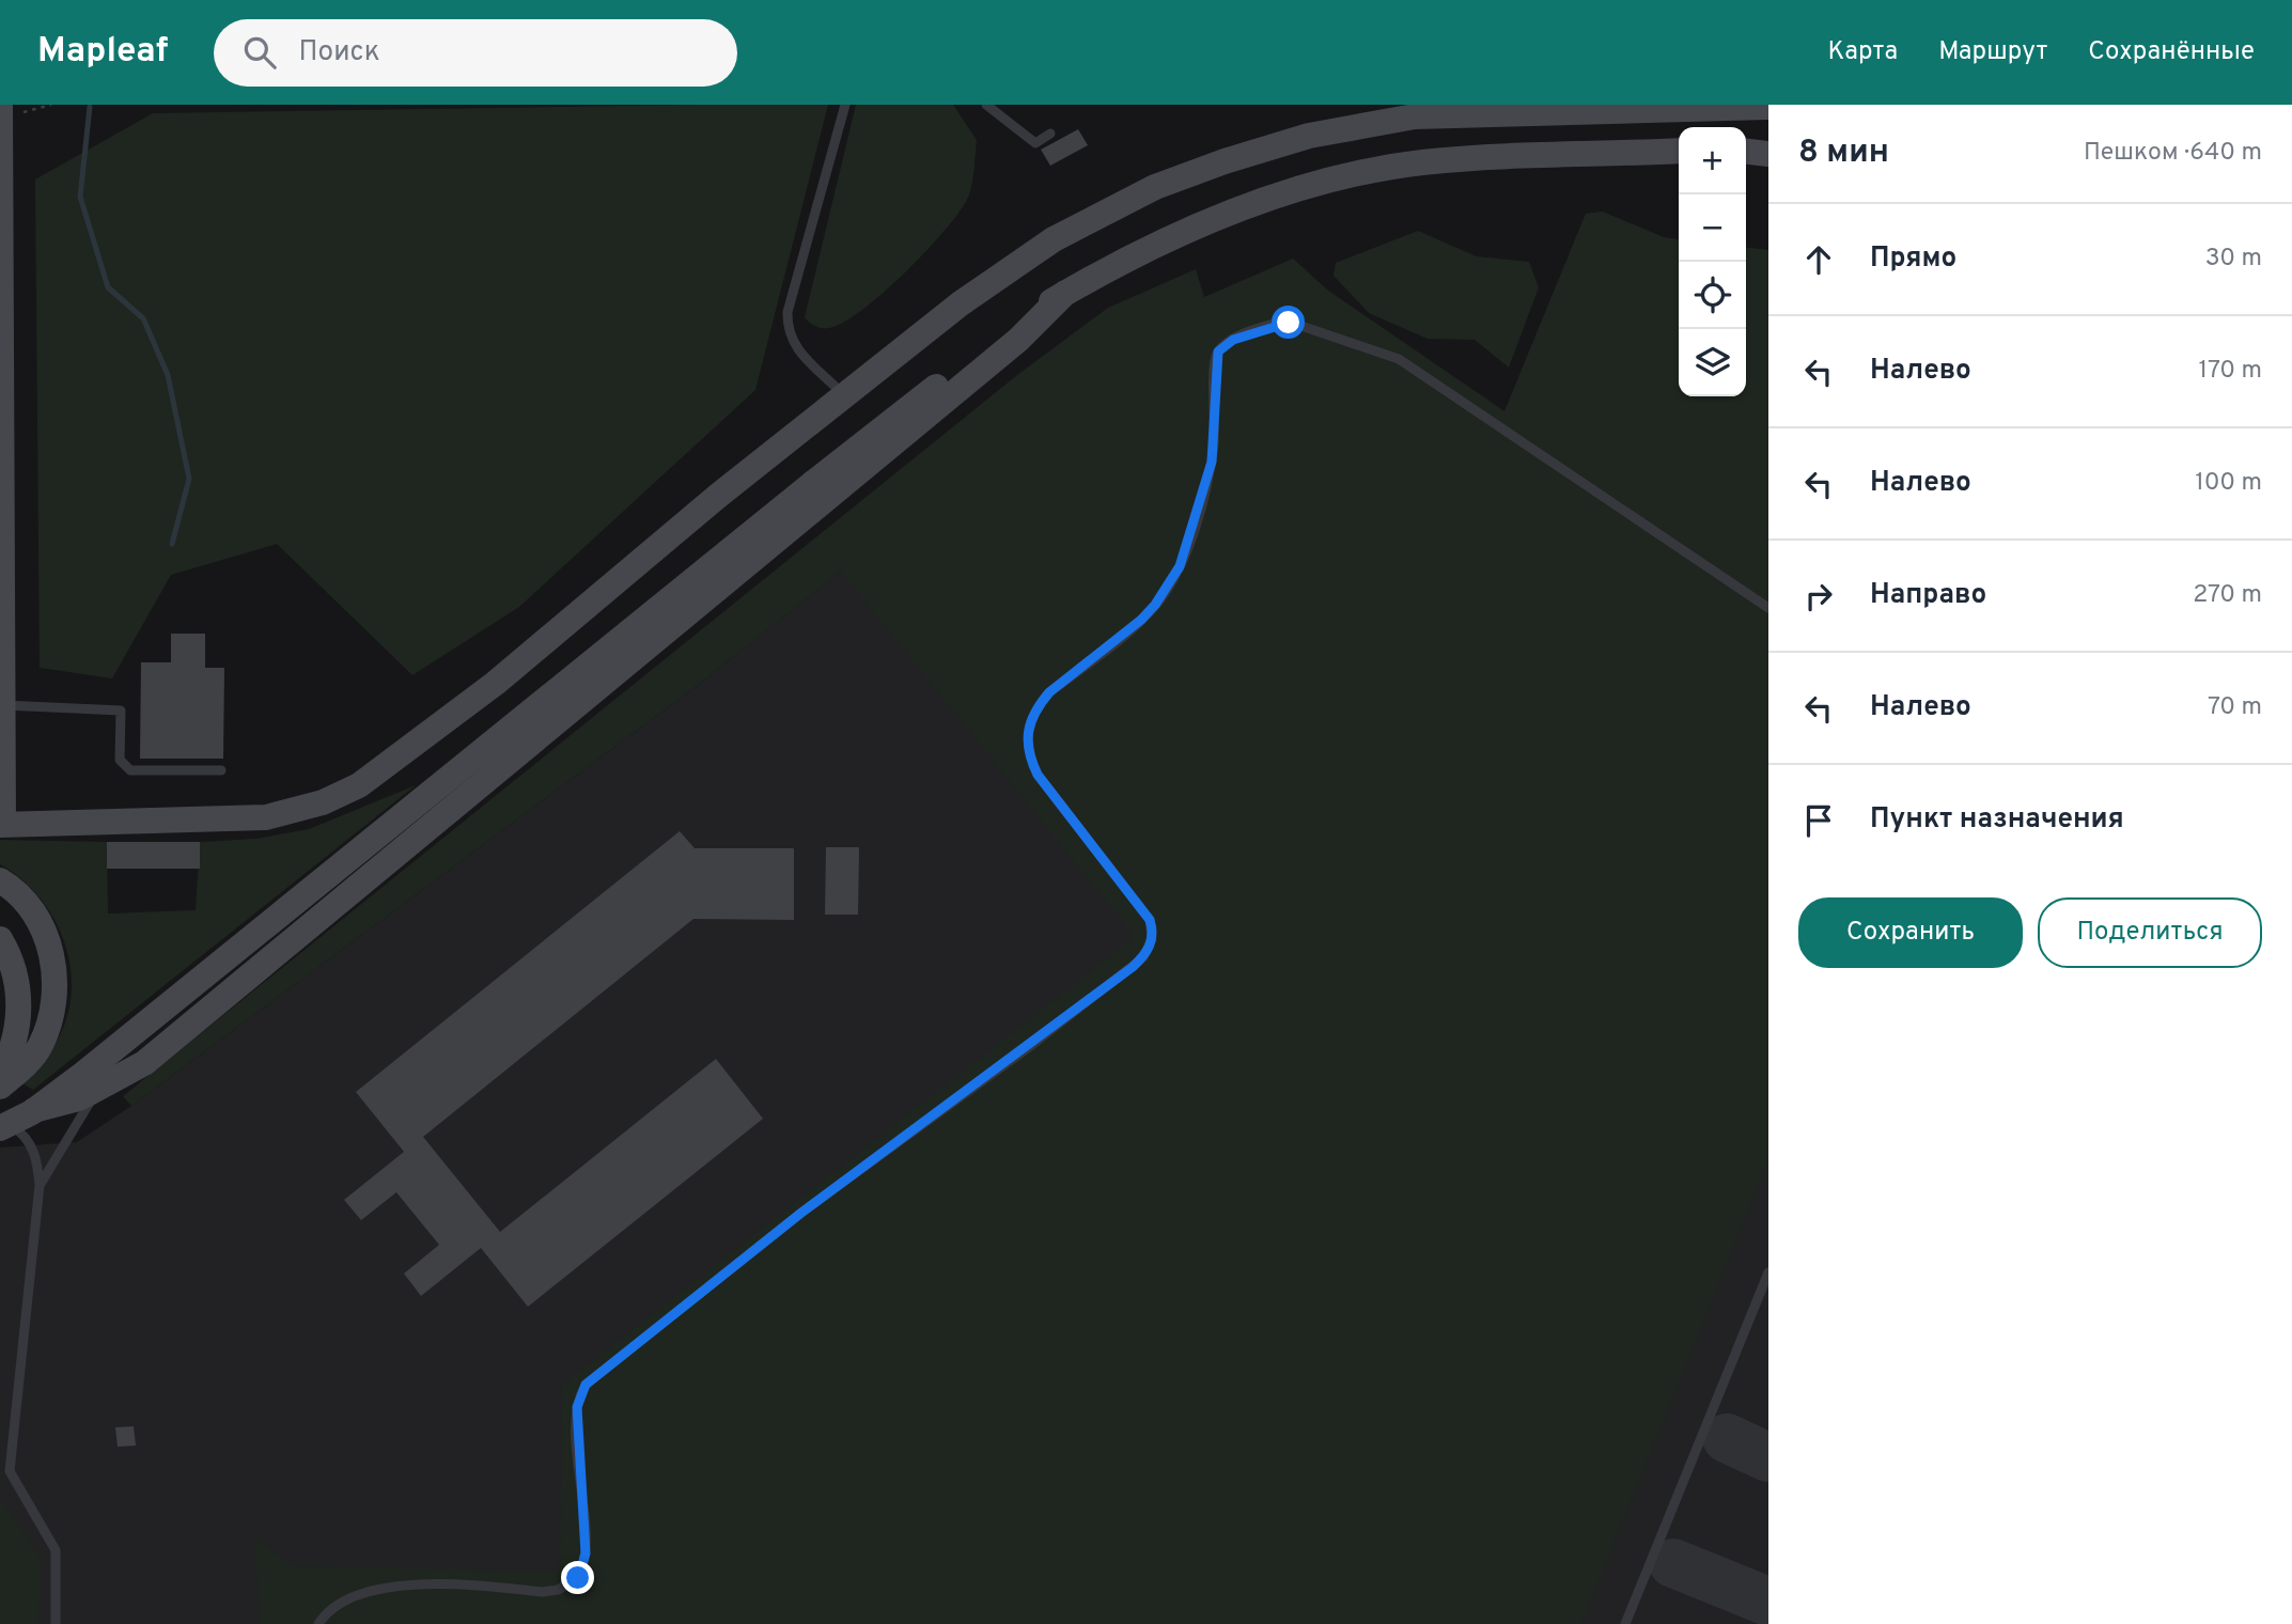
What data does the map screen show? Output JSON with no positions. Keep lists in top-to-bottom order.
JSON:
{
  "page": {
    "header": "Mapleaf",
    "search": "Поиск",
    "nav": ["Карта", "Маршрут", "Сохранённые"],
    "heading": ["8 мин", "Пешком · 640 m"],
    "map_buttons": ["+", "−"],
    "list": [
      ["Прямо", "30 m"],
      ["Налево", "170 m"],
      ["Налево", "100 m"],
      ["Направо", "270 m"],
      ["Налево", "70 m"],
      "Пункт назначения"
    ],
    "buttons": ["Сохранить", "Поделиться"]
  }
}
